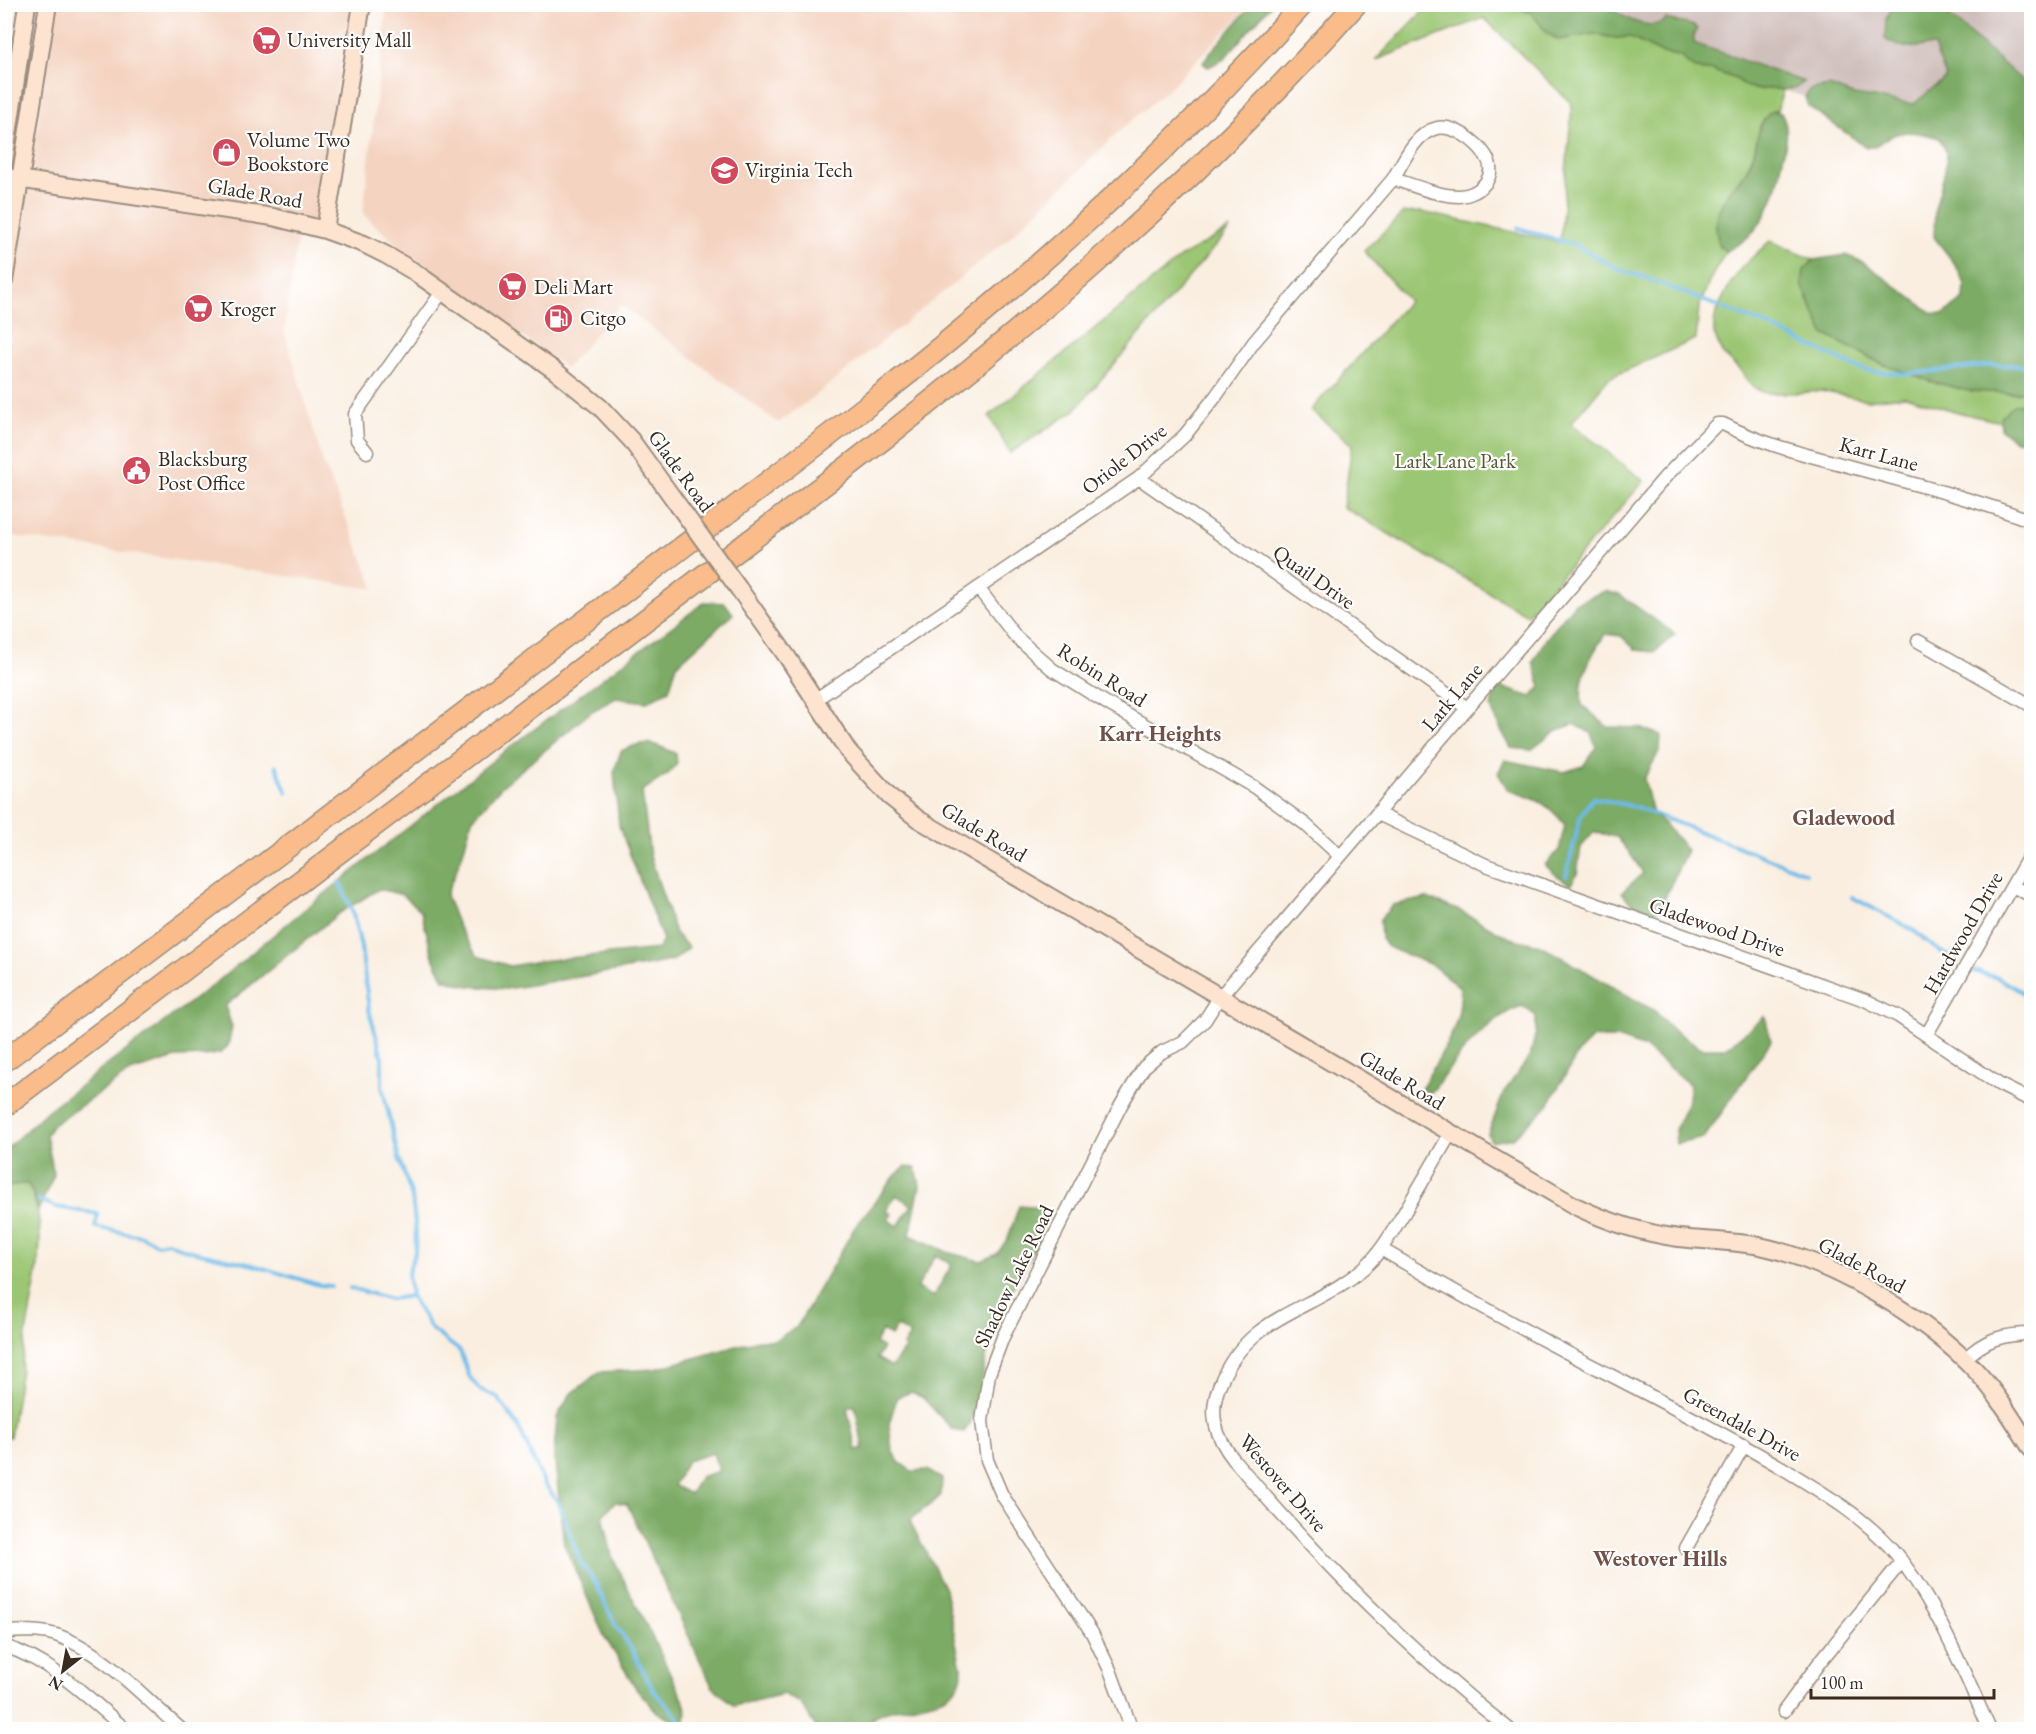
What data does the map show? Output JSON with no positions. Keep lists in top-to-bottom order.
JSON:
{
  "streets": {
    "street": [
      "Glade Road",
      "Karr Lane",
      "Oriole Drive",
      "Quail Drive",
      "Robin Road",
      "Lark Lane",
      "Gladewood Drive",
      "Hardwood Drive",
      "Shadow Lake Road",
      "Greendale Drive",
      "Westover Drive"
    ]
  },
  "crossings": [
    ["Glade Road", "Oriole Drive"],
    ["Glade Road", "Lark Lane"],
    ["Glade Road", "Shadow Lake Road"],
    ["Glade Road", "Westover Drive"],
    ["Karr Lane", "Lark Lane"],
    ["Oriole Drive", "Quail Drive"],
    ["Oriole Drive", "Robin Road"],
    ["Quail Drive", "Lark Lane"],
    ["Robin Road", "Lark Lane"],
    ["Lark Lane", "Gladewood Drive"],
    ["Lark Lane", "Shadow Lake Road"],
    ["Gladewood Drive", "Hardwood Drive"],
    ["Greendale Drive", "Westover Drive"]
  ],
  "districts": ["Karr Heights", "Gladewood", "Westover Hills"],
  "parks": ["Lark Lane Park"],
  "places": {
    "supermarket": ["University Mall", "Deli Mart", "Kroger"],
    "shop": ["Volume Two Bookstore"],
    "school or university": ["Virginia Tech"],
    "fuel station": ["Citgo"],
    "public building": ["Blacksburg Post Office"]
  },
  "scale_bar": "100 m",
  "north": "bottom left"
}
